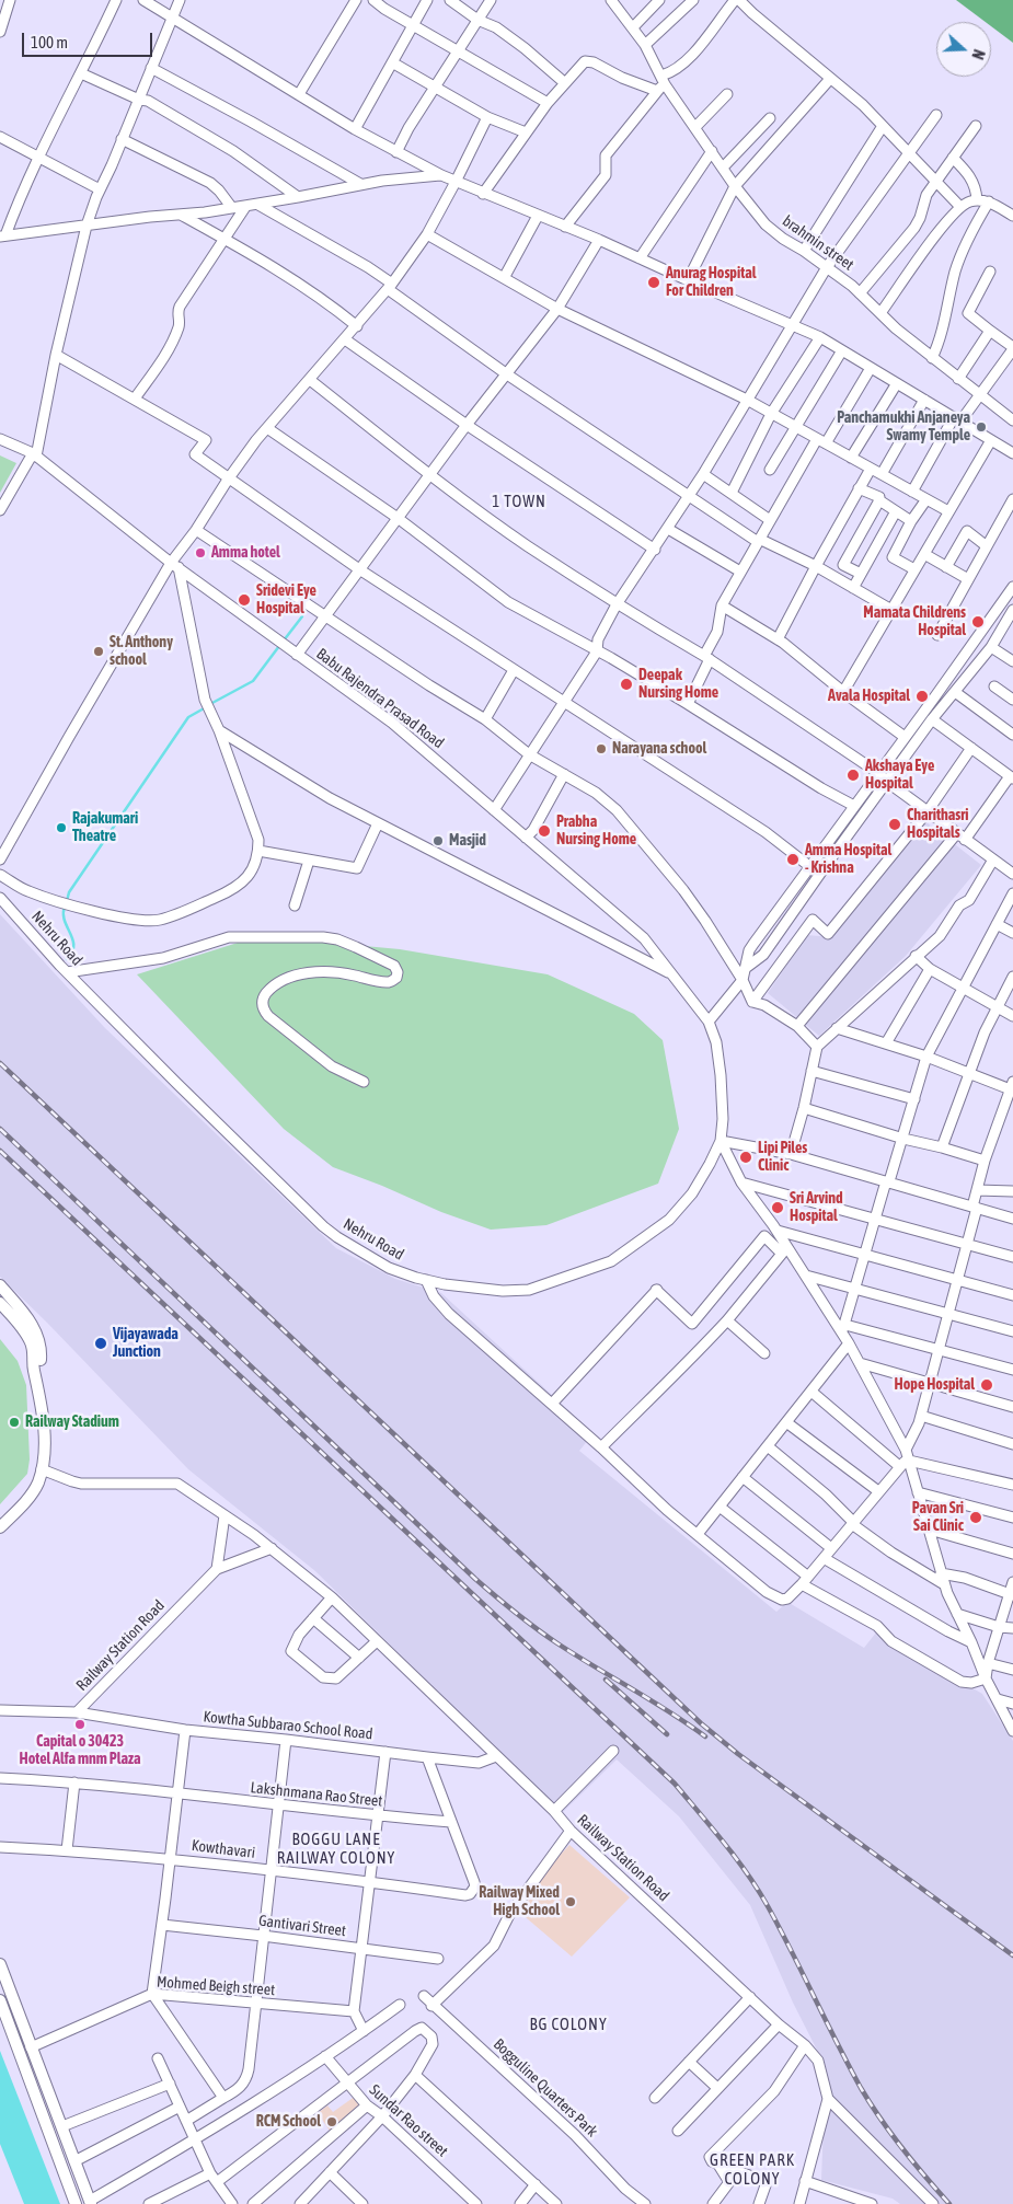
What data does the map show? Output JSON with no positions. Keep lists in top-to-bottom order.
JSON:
{
  "streets": {
    "street": [
      "brahmin street",
      "Babu Rajendra Prasad Road",
      "Nehru Road",
      "Railway Station Road",
      "Kowtha Subbarao School Road",
      "Lakshnmana Rao Street",
      "Kowthavari",
      "Gantivari Street",
      "Mohmed Beigh street",
      "Bogguline Quarters Park",
      "Sundar Rao street"
    ]
  },
  "crossings": [
    ["Babu Rajendra Prasad Road", "Nehru Road"],
    ["Railway Station Road", "Kowtha Subbarao School Road"],
    ["Lakshnmana Rao Street", "Kowthavari"]
  ],
  "districts": [
    "1 TOWN",
    "BOGGU LANE RAILWAY COLONY",
    "BG COLONY",
    "GREEN PARK COLONY"
  ],
  "places": [
    "Anurag Hospital For Children",
    "Panchamukhi Anjaneya Swamy Temple",
    "Amma hotel",
    "Sridevi Eye Hospital",
    "Mamata Childrens Hospital",
    "St. Anthony school",
    "Deepak Nursing Home",
    "Avala Hospital",
    "Narayana school",
    "Akshaya Eye Hospital",
    "Charithasri Hospitals",
    "Rajakumari Theatre",
    "Prabha Nursing Home",
    "Masjid",
    "Amma Hospital - Krishna",
    "Lipi Piles Clinic",
    "Sri Arvind Hospital",
    "Vijayawada Junction",
    "Hope Hospital",
    "Railway Stadium",
    "Pavan Sri Sai Clinic",
    "Capital o 30423 Hotel Alfa mnm Plaza",
    "Railway Mixed High School",
    "RCM School"
  ],
  "scale_bar": "100 m",
  "north": "right"
}
